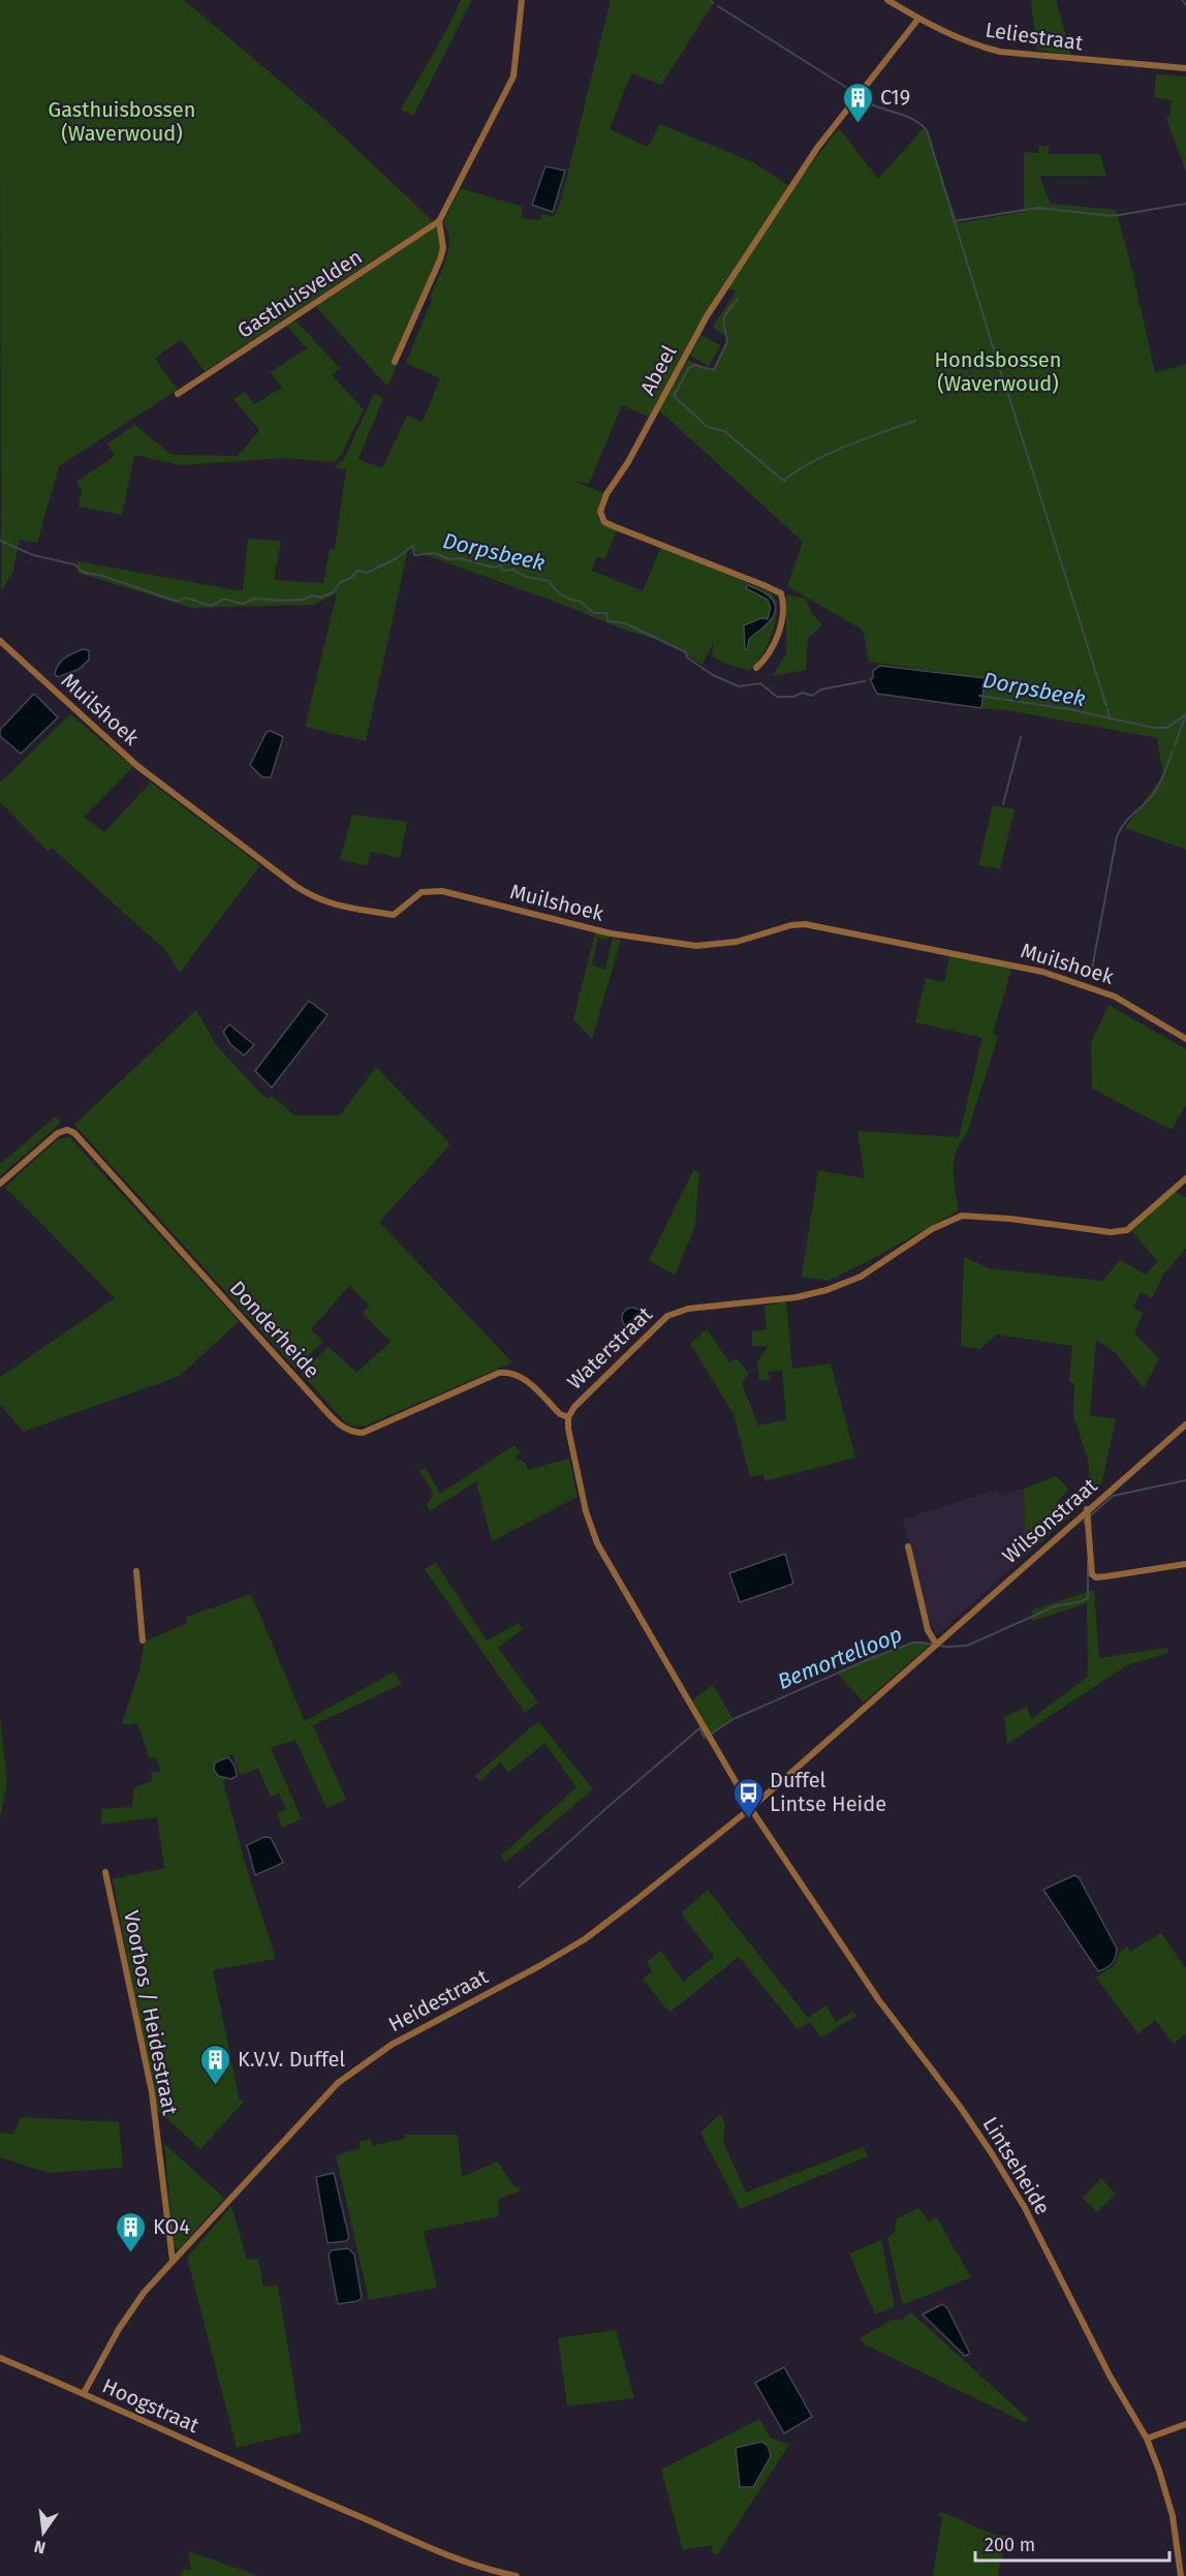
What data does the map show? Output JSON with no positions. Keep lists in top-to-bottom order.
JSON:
{
  "streets": {
    "street": [
      "Leliestraat",
      "Gasthuisvelden",
      "Abeel",
      "Muilshoek",
      "Donderheide",
      "Waterstraat",
      "Wilsonstraat",
      "Heidestraat",
      "Voorbos / Heidestraat",
      "Lintseheide",
      "Hoogstraat"
    ]
  },
  "crossings": [
    ["Leliestraat", "Abeel"],
    ["Donderheide", "Waterstraat"],
    ["Waterstraat", "Wilsonstraat"],
    ["Waterstraat", "Heidestraat"],
    ["Waterstraat", "Lintseheide"],
    ["Wilsonstraat", "Heidestraat"],
    ["Wilsonstraat", "Lintseheide"],
    ["Heidestraat", "Voorbos / Heidestraat"],
    ["Heidestraat", "Lintseheide"],
    ["Heidestraat", "Hoogstraat"]
  ],
  "water": ["Dorpsbeek", "Bemortelloop"],
  "parks": ["Gasthuisbossen (Waverwoud)", "Hondsbossen (Waverwoud)"],
  "places": {
    "building": ["C19", "K.V.V. Duffel", "KO4"],
    "bus stop": ["Duffel Lintse Heide"]
  },
  "scale_bar": "200 m",
  "north": "bottom"
}
